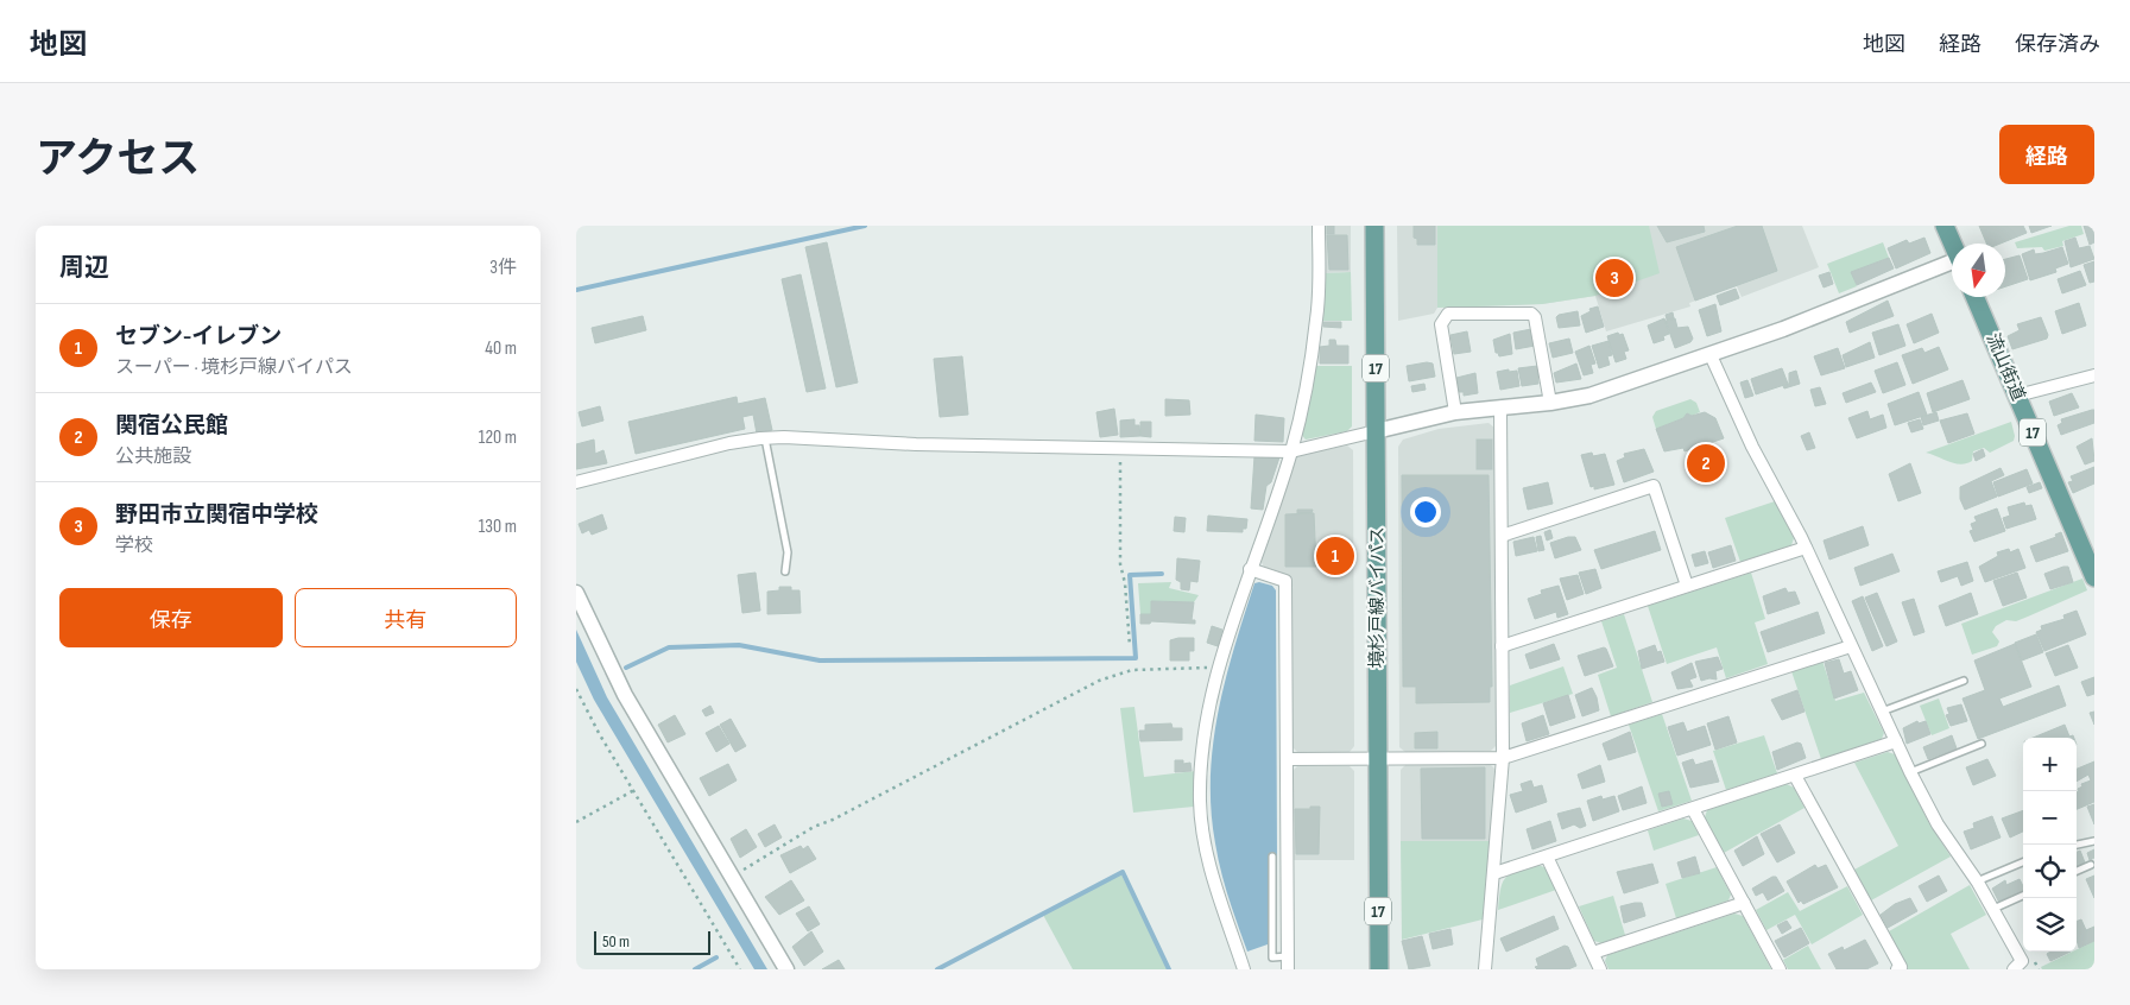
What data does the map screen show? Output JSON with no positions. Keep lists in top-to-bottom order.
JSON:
{
  "streets": {
    "main road": ["流山街道", "17", "境杉戸線バイパス"]
  },
  "scale_bar": "50 m",
  "north": "bottom",
  "page": {
    "header": "地図",
    "nav": ["地図", "経路", "保存済み"],
    "title": "アクセス",
    "buttons": [
      "経路",
      ["保存", "共有"]
    ],
    "heading": ["周辺", "3件"],
    "pins": ["3", "2", "1"],
    "list": [
      {
        "mark": "1",
        "name": "セブン-イレブン",
        "note": "スーパー · 境杉戸線バイパス",
        "value": "40 m"
      },
      {
        "mark": "2",
        "name": "関宿公民館",
        "note": "公共施設",
        "value": "120 m"
      },
      {
        "mark": "3",
        "name": "野田市立関宿中学校",
        "note": "学校",
        "value": "130 m"
      }
    ],
    "map_buttons": ["+", "−"],
    "scale": "50 m"
  }
}
